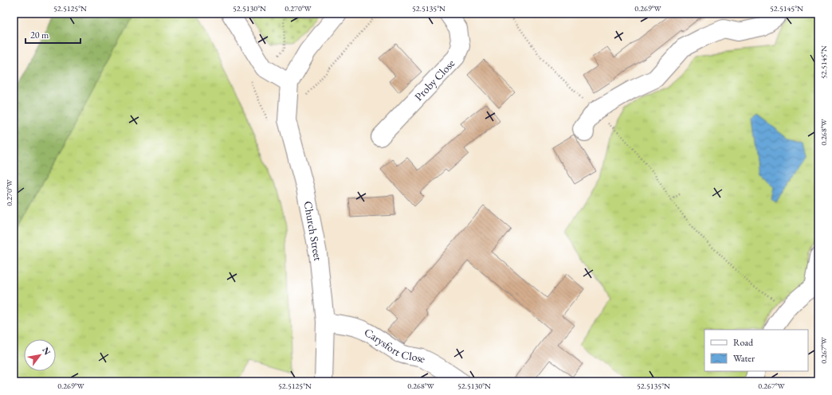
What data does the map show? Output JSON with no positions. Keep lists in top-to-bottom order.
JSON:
{
  "streets": {
    "street": ["Proby Close", "Church Street", "Carysfort Close"]
  },
  "crossings": [
    ["Church Street", "Carysfort Close"]
  ],
  "legend": ["Road", "Water"],
  "scale_bar": "20 m",
  "north": "top right",
  "coordinates": [
    "52.5125°N",
    "52.5130°N",
    "0.270°W",
    "52.5135°N",
    "0.269°W",
    "52.5145°N",
    "0.268°W",
    "0.267°W"
  ]
}
